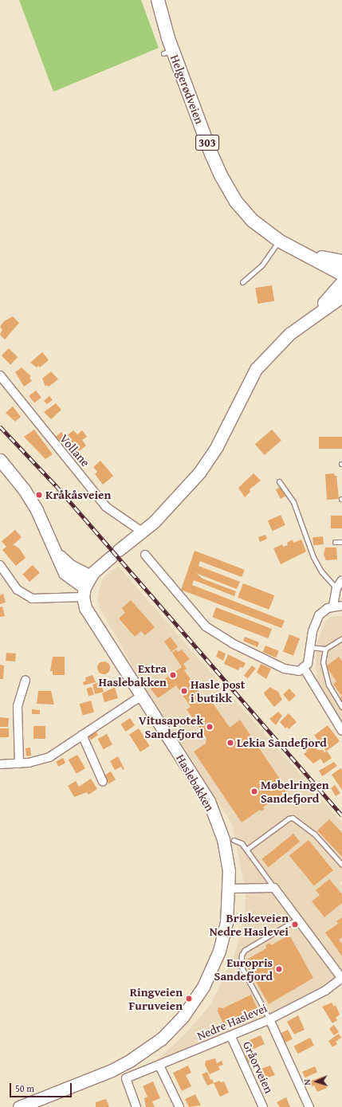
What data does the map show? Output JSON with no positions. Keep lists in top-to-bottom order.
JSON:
{
  "streets": {
    "main road": ["Helgerødveien", "303", "Haslebakken"],
    "street": ["Vollane", "Nedre Haslevei", "Gråorveien"]
  },
  "crossings": [
    ["Nedre Haslevei", "Gråorveien"]
  ],
  "places": [
    "Kråkåsveien",
    "Extra Haslebakken",
    "Hasle post i butikk",
    "Vitusapotek Sandefjord",
    "Lekia Sandefjord",
    "Møbelringen Sandefjord",
    "Briskeveien Nedre Haslevei",
    "Europris Sandefjord",
    "Ringveien Furuveien"
  ],
  "scale_bar": "50 m",
  "north": "left"
}
